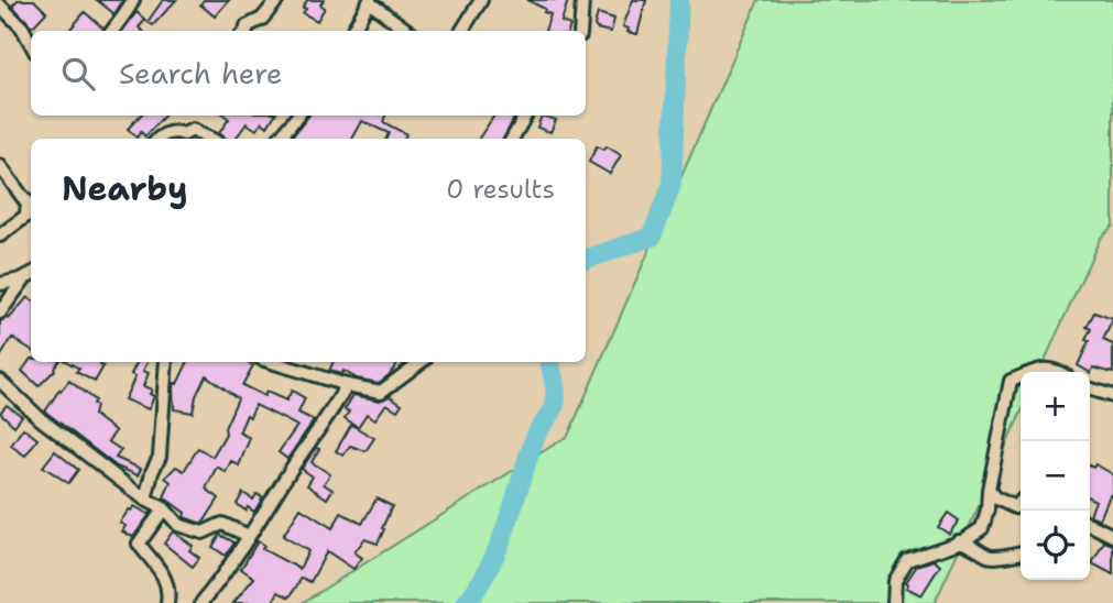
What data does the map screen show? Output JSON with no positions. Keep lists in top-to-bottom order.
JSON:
{
  "page": {
    "search": "Search here",
    "heading": ["Nearby", "0 results"],
    "map_buttons": ["+", "−"]
  }
}
